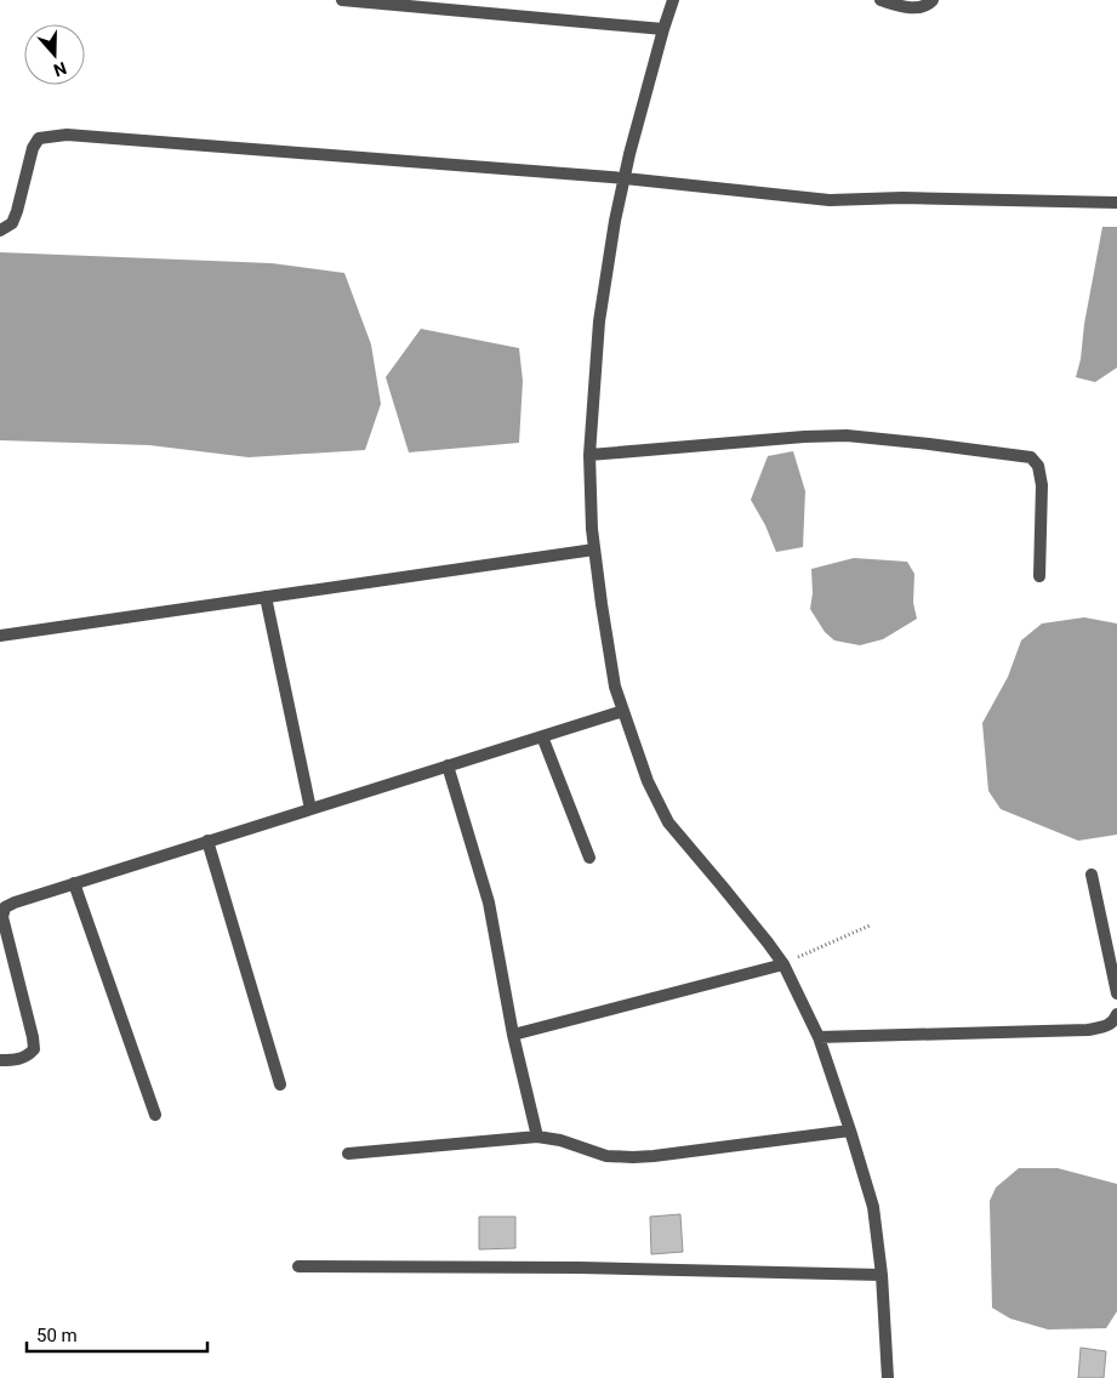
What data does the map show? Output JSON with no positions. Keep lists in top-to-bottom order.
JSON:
{
  "scale_bar": "50 m",
  "north": "bottom"
}
